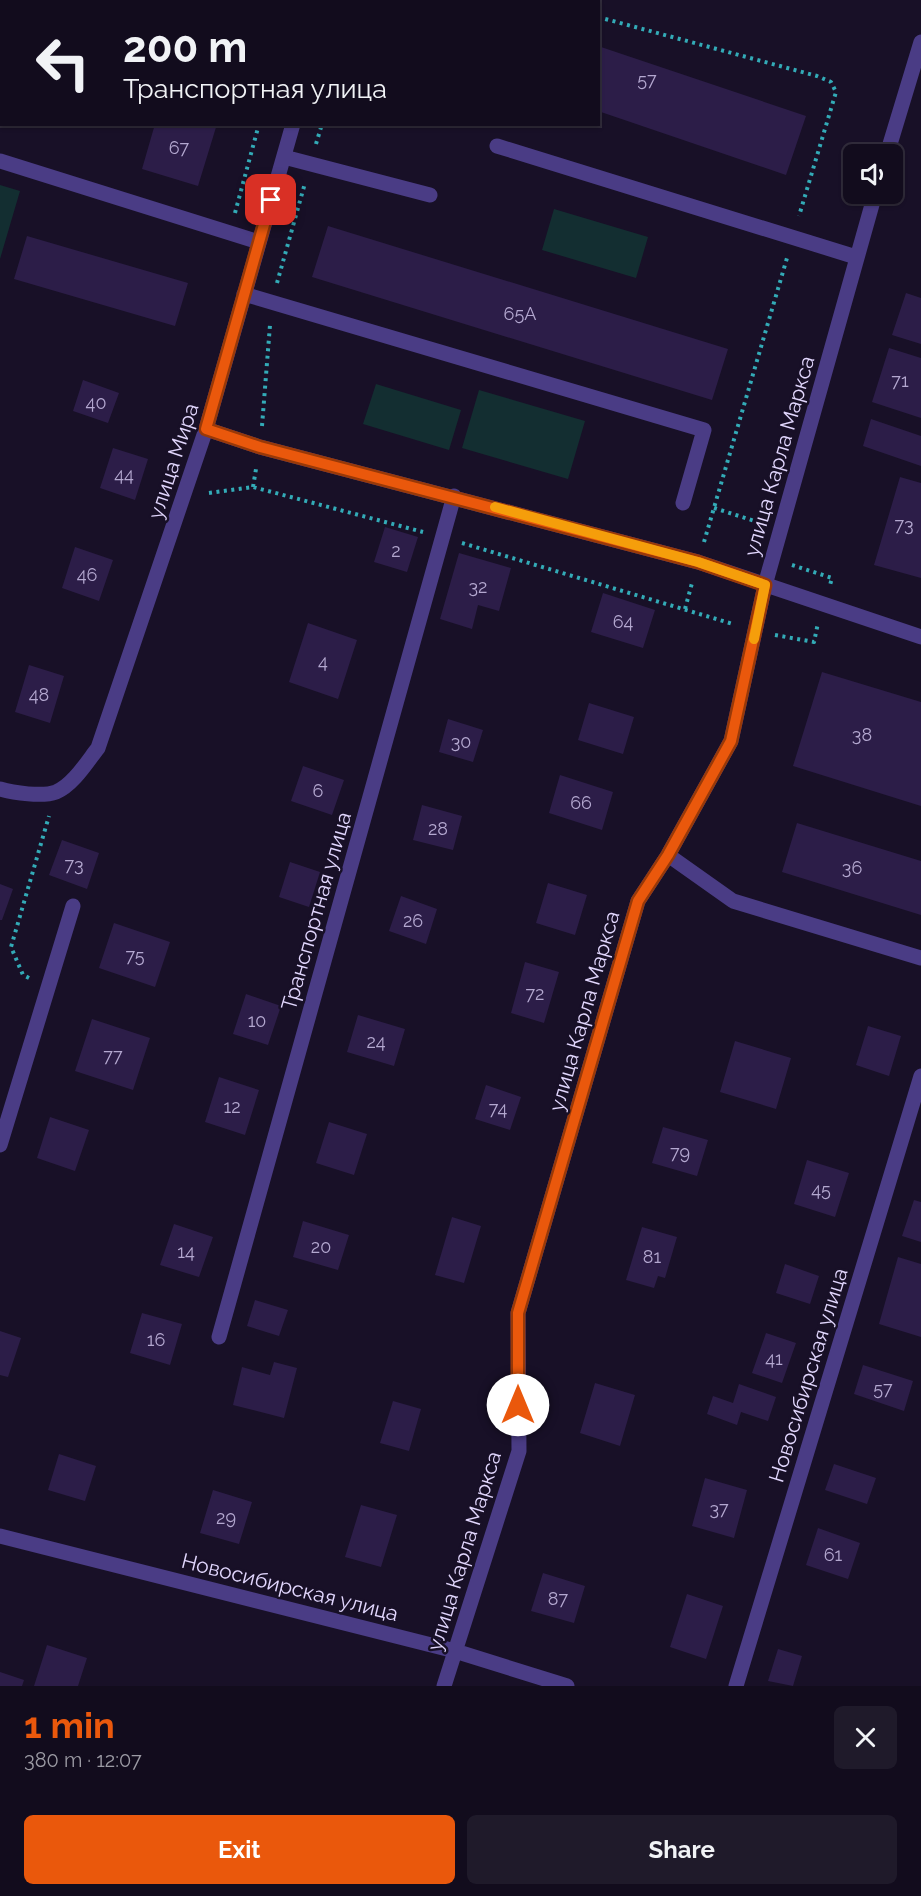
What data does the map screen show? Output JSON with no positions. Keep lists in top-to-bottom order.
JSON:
{
  "streets": {
    "street": [
      "улица Карла Маркса",
      "улица Мира",
      "Транспортная улица",
      "Новосибирская улица"
    ]
  },
  "crossings": [
    ["улица Карла Маркса", "Новосибирская улица"]
  ],
  "house_numbers": [
    "57",
    "67",
    "65А",
    "71",
    "40",
    "44",
    "73",
    "2",
    "46",
    "32",
    "64",
    "4",
    "48",
    "38",
    "30",
    "6",
    "66",
    "28",
    "73",
    "36",
    "26",
    "75",
    "72",
    "10",
    "24",
    "77",
    "12",
    "74",
    "79",
    "45",
    "20",
    "14",
    "81",
    "16",
    "41",
    "57",
    "37",
    "29",
    "61",
    "87"
  ],
  "page": {
    "turn": ["200 m", "Транспортная улица"],
    "heading": ["1 min", "380 m · 12:07"],
    "buttons": ["Exit", "Share"]
  }
}
